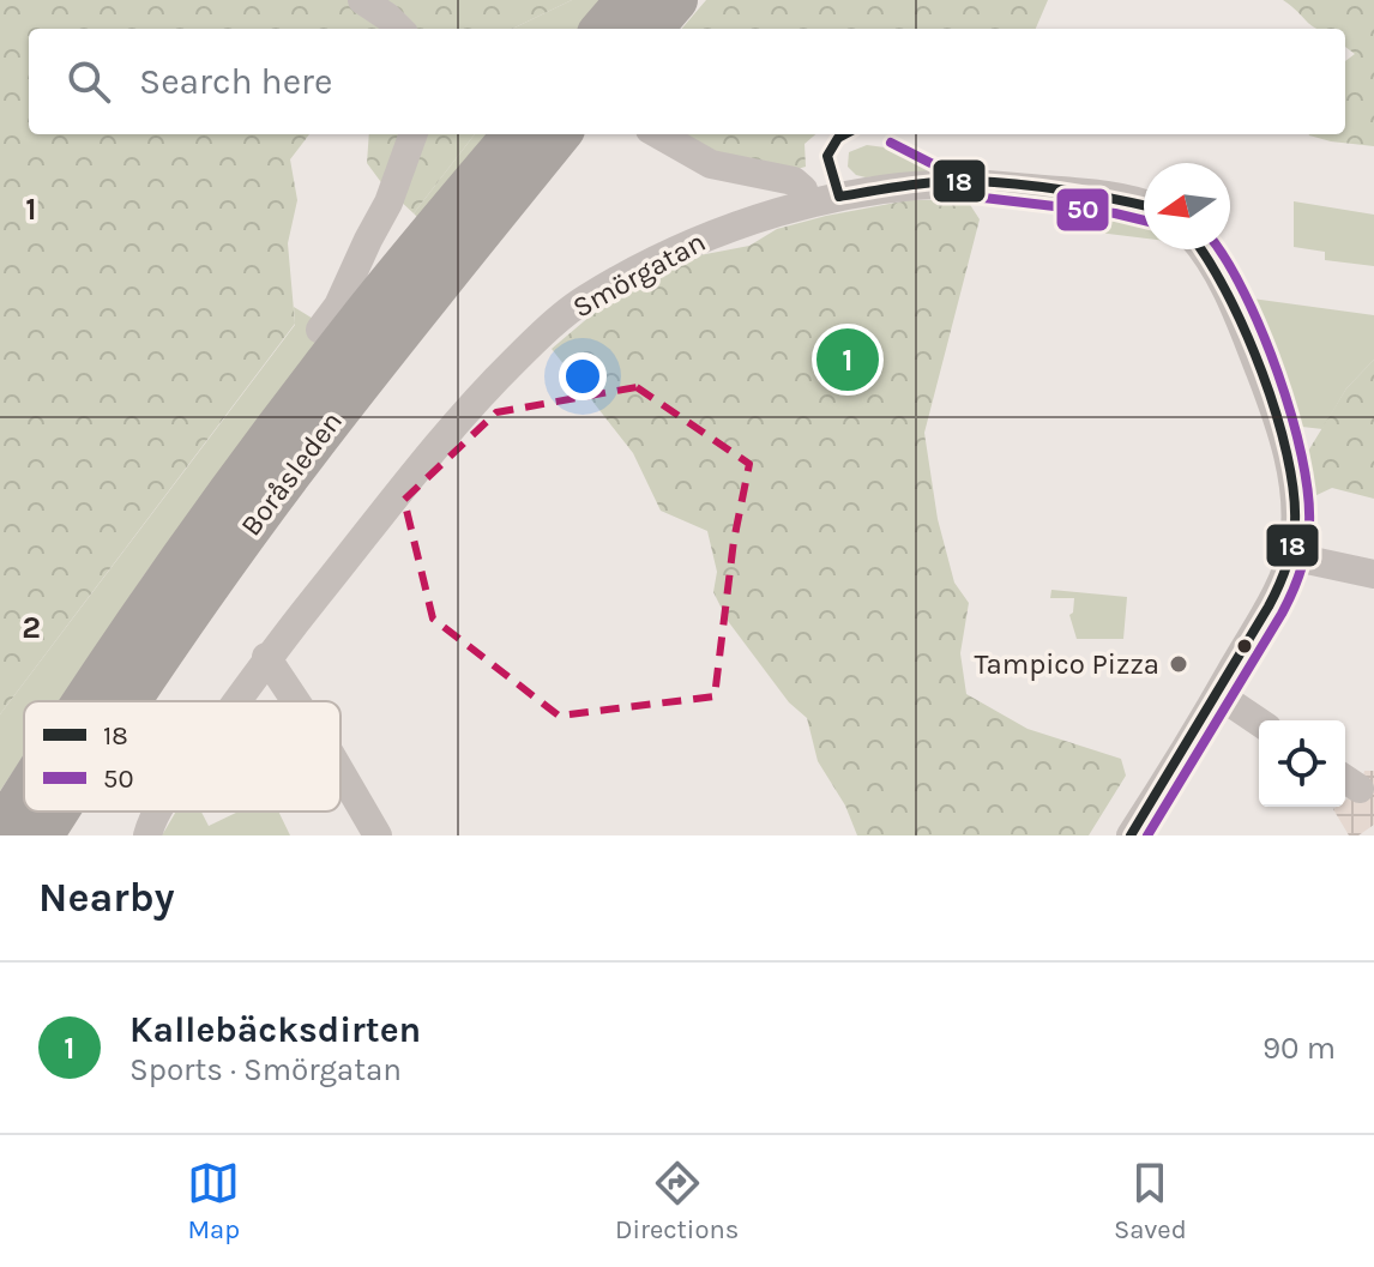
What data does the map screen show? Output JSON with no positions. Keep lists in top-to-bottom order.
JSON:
{
  "streets": {
    "highway": ["Boråsleden"],
    "street": ["Smörgatan"]
  },
  "places": ["Tampico Pizza"],
  "lines": ["transit line 18", "transit line 50"],
  "legend": ["18", "50"],
  "north": "left",
  "page": {
    "search": "Search here",
    "pins": "1",
    "heading": "Nearby",
    "list": [
      {
        "mark": "1",
        "name": "Kallebäcksdirten",
        "note": "Sports · Smörgatan",
        "value": "90 m"
      }
    ],
    "nav": ["Map", "Directions", "Saved"]
  },
  "grid": {
    "rows": ["1", "2"]
  }
}
